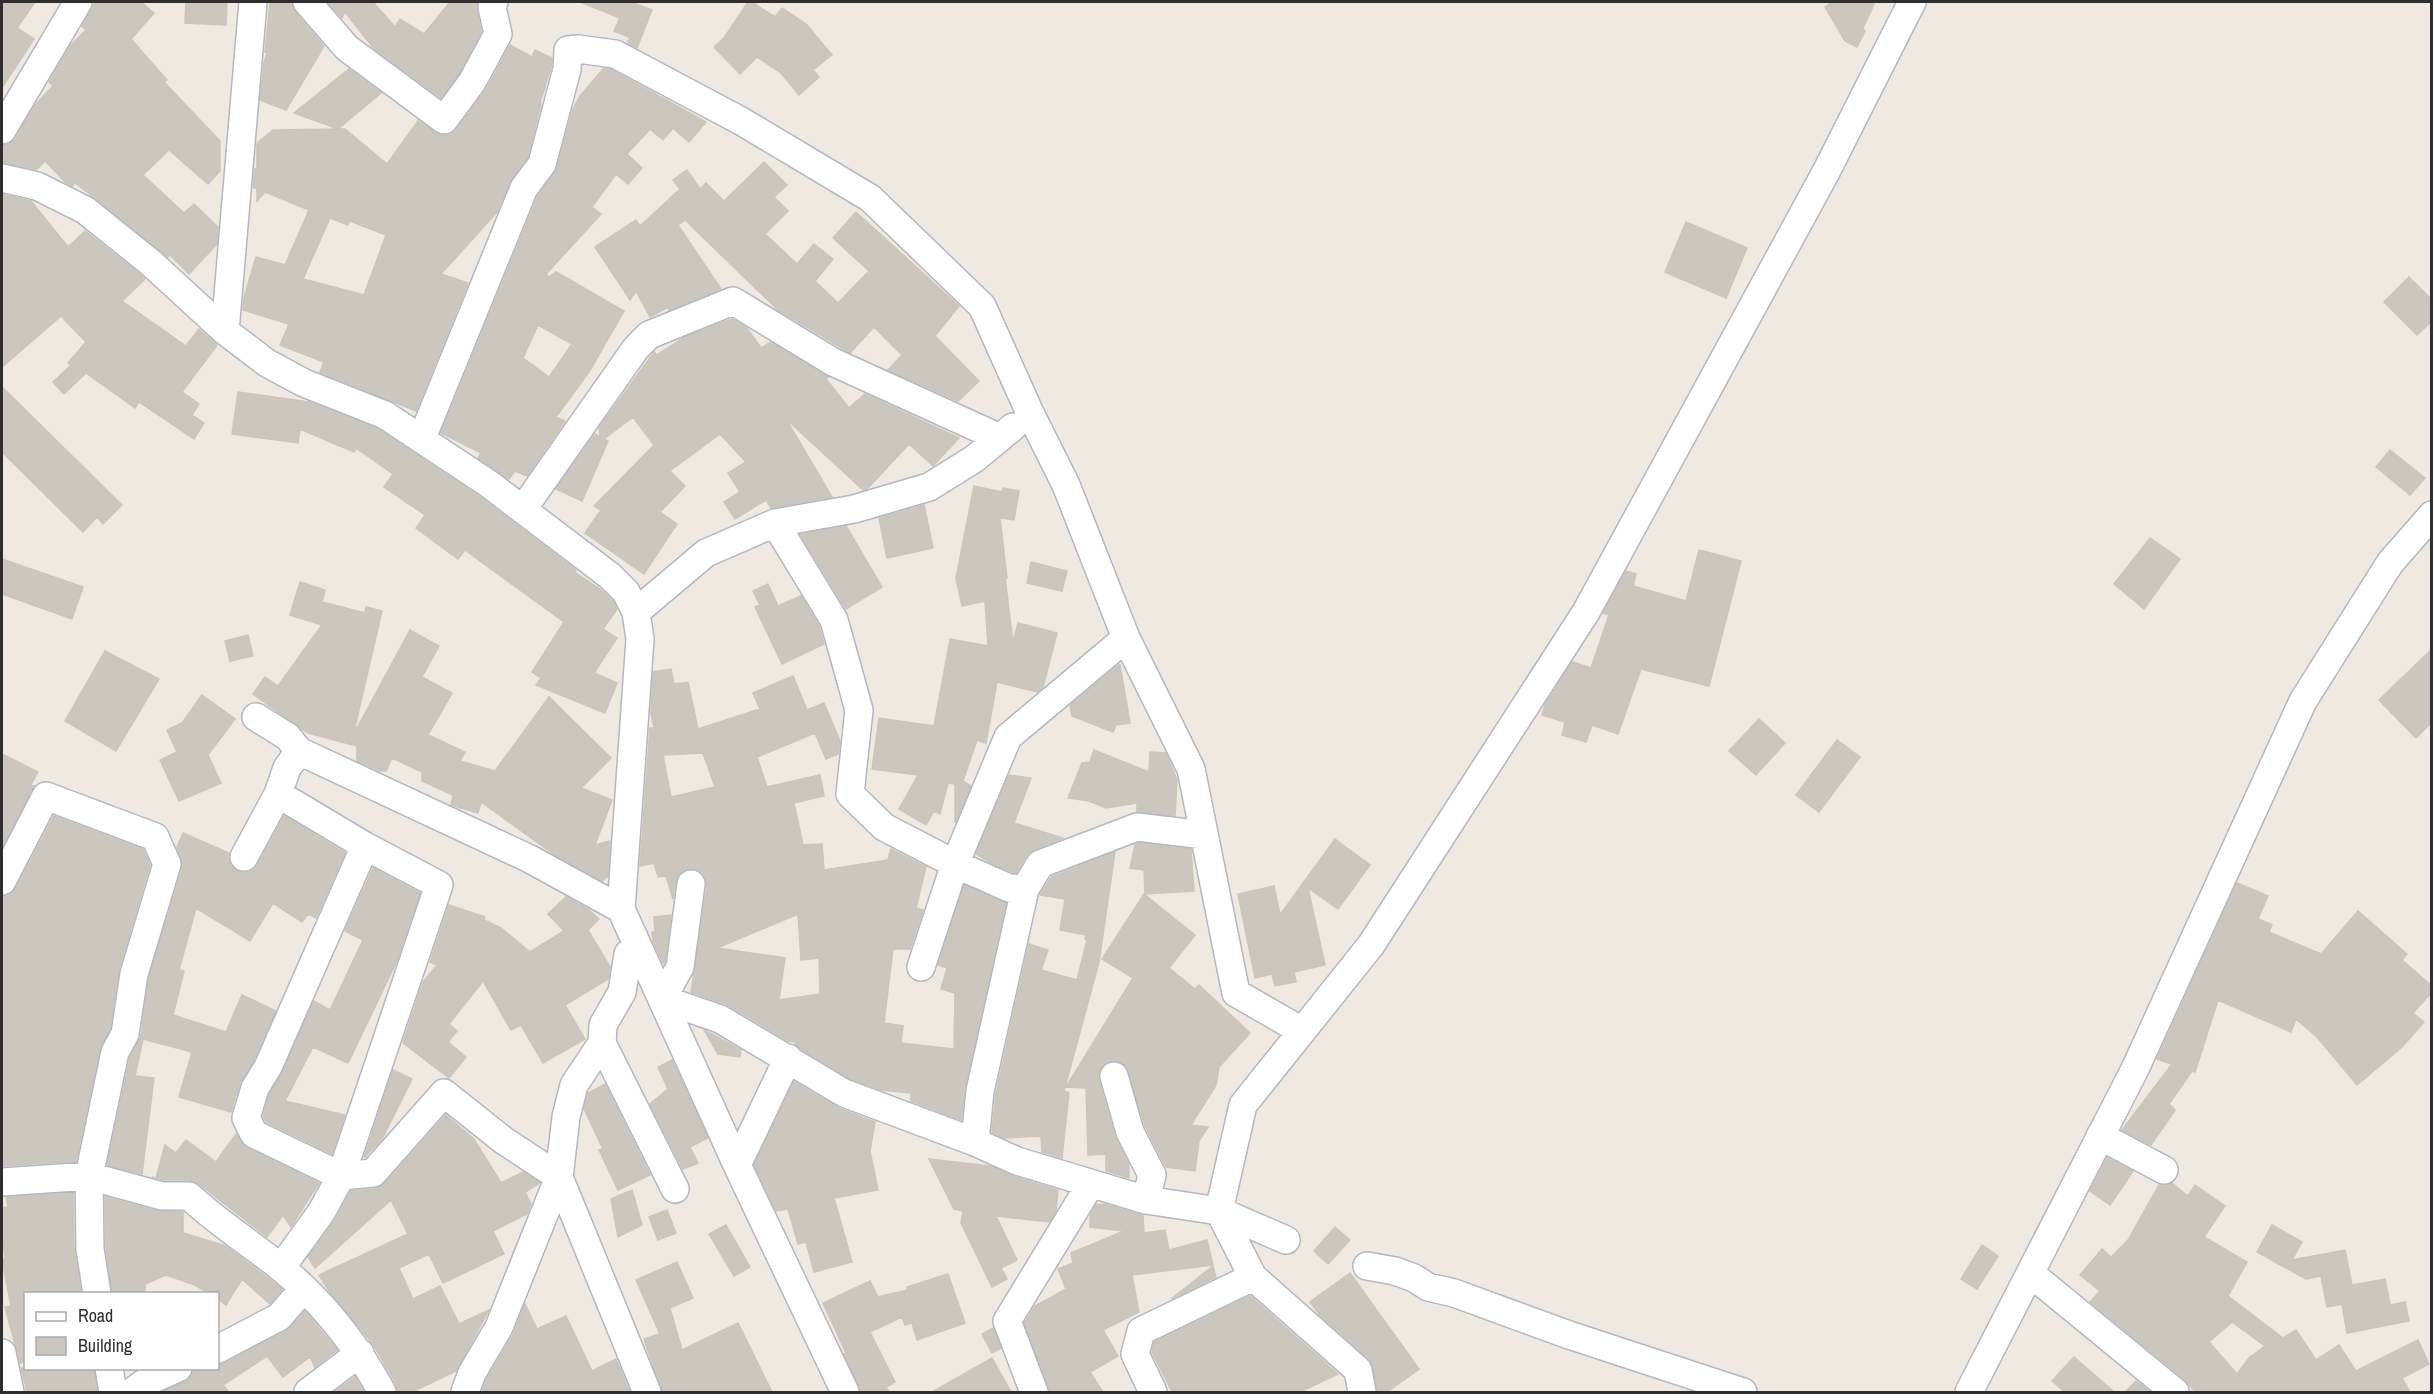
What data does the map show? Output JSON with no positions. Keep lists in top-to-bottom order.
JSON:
{
  "legend": ["Road", "Building"]
}
